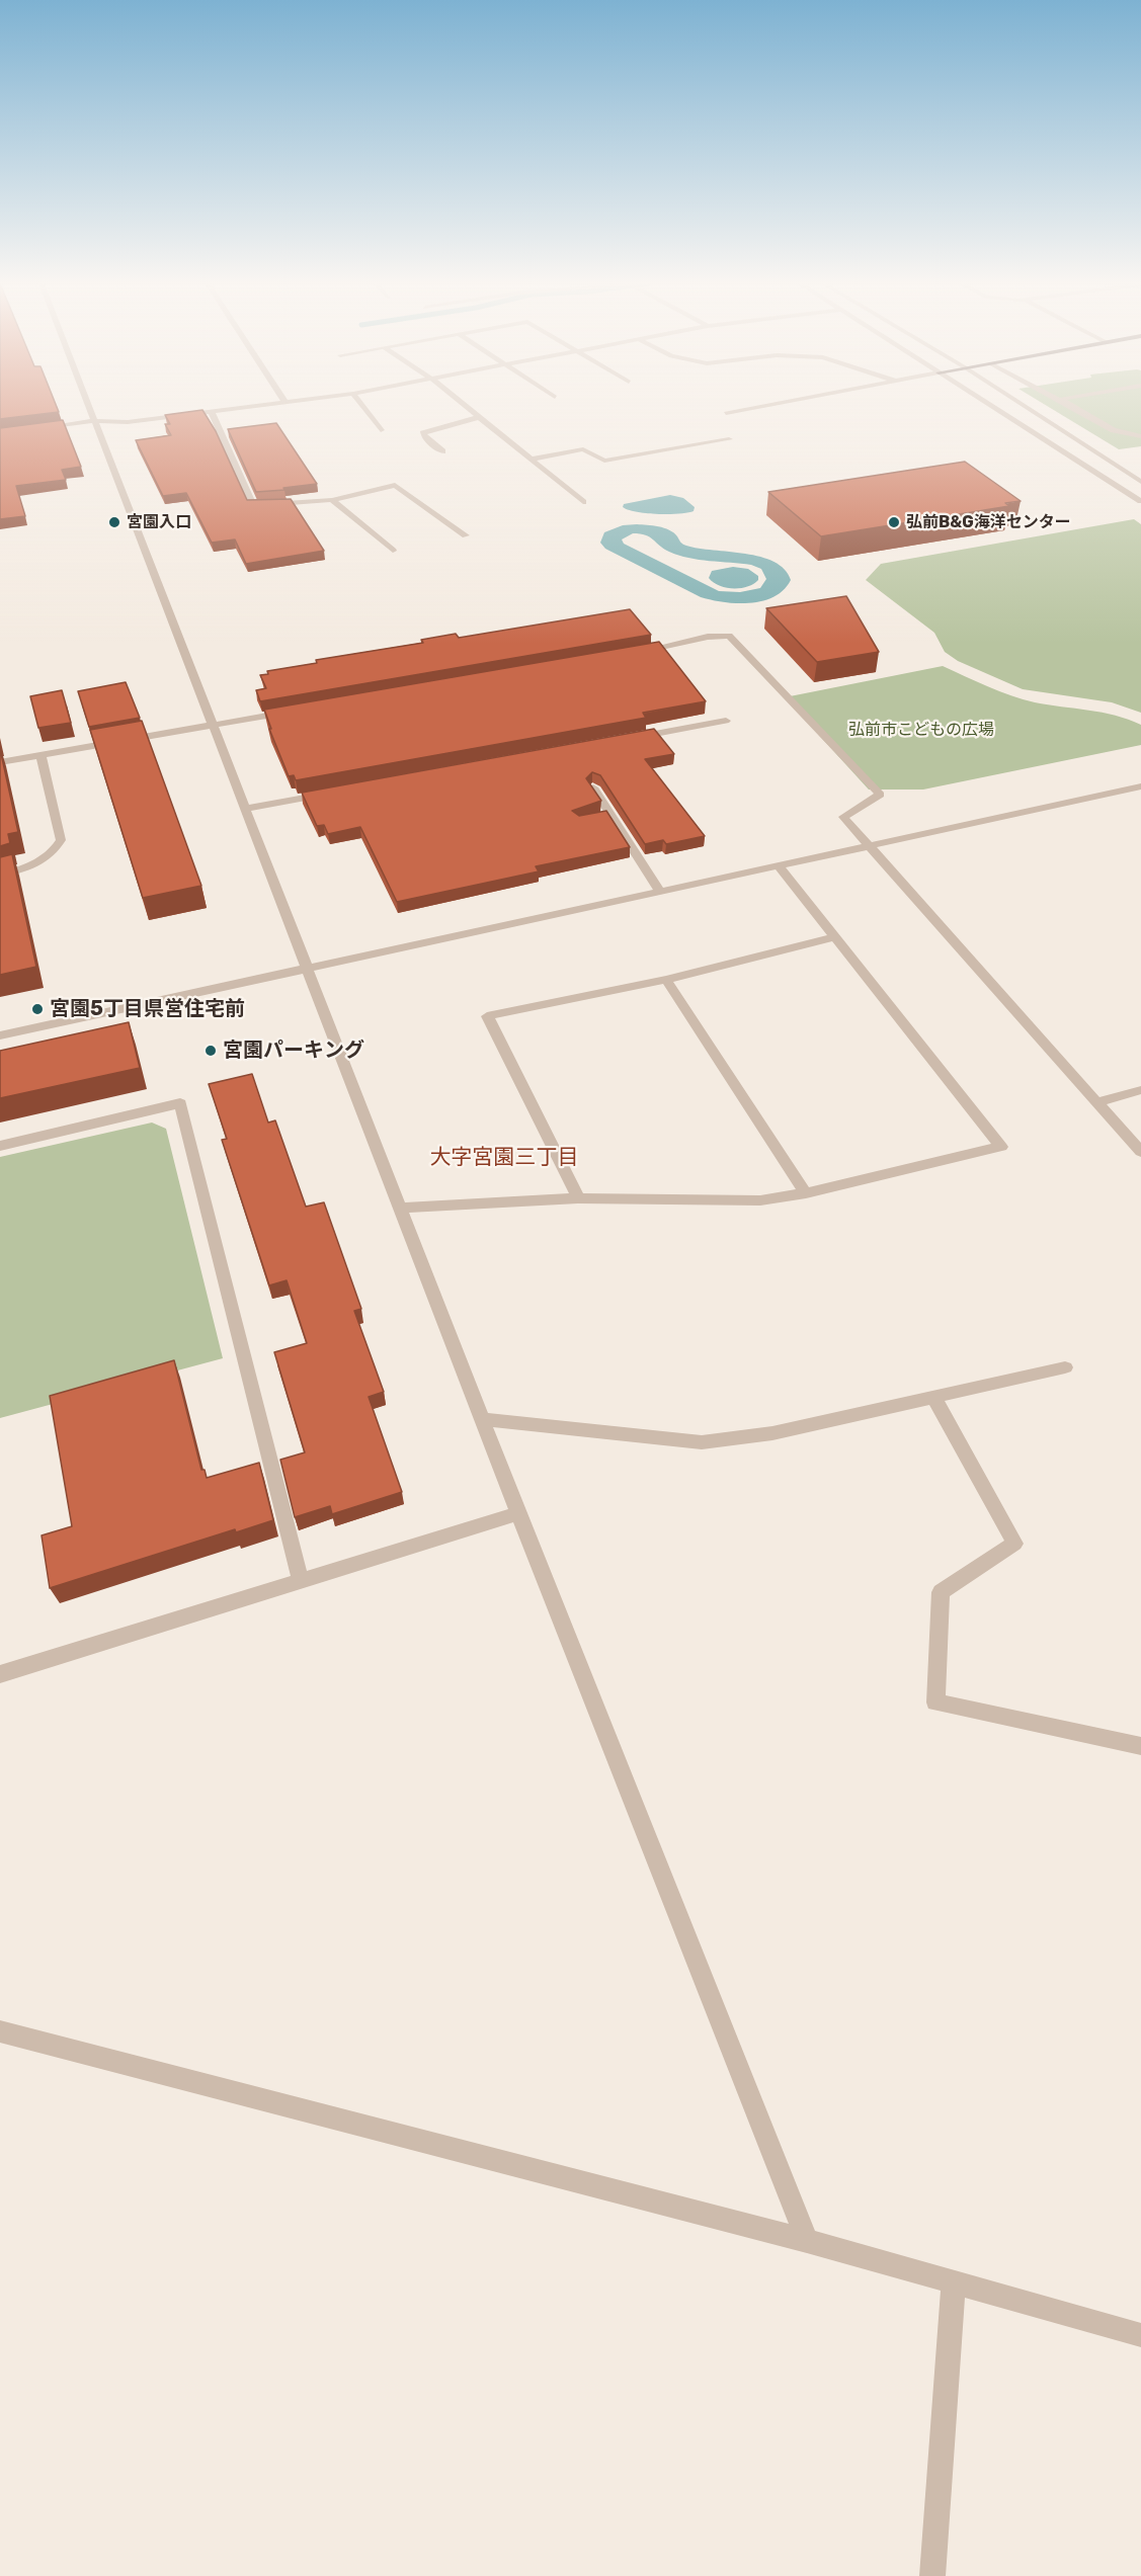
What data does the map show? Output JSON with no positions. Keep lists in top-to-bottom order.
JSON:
{
  "districts": ["大字宮園三丁目"],
  "parks": ["弘前市こどもの広場"],
  "places": [
    "宮園入口",
    "弘前B&G海洋センター",
    "宮園5丁目県営住宅前",
    "宮園パーキング"
  ]
}
